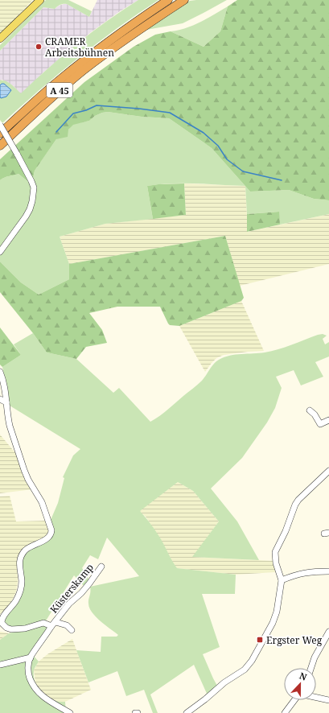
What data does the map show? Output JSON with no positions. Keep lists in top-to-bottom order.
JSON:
{
  "streets": {
    "highway": ["A 45"],
    "street": ["Küsterskamp"]
  },
  "places": {
    "other": ["CRAMER Arbeitsbühnen"],
    "transit": ["Ergster Weg"]
  },
  "north": "top"
}
